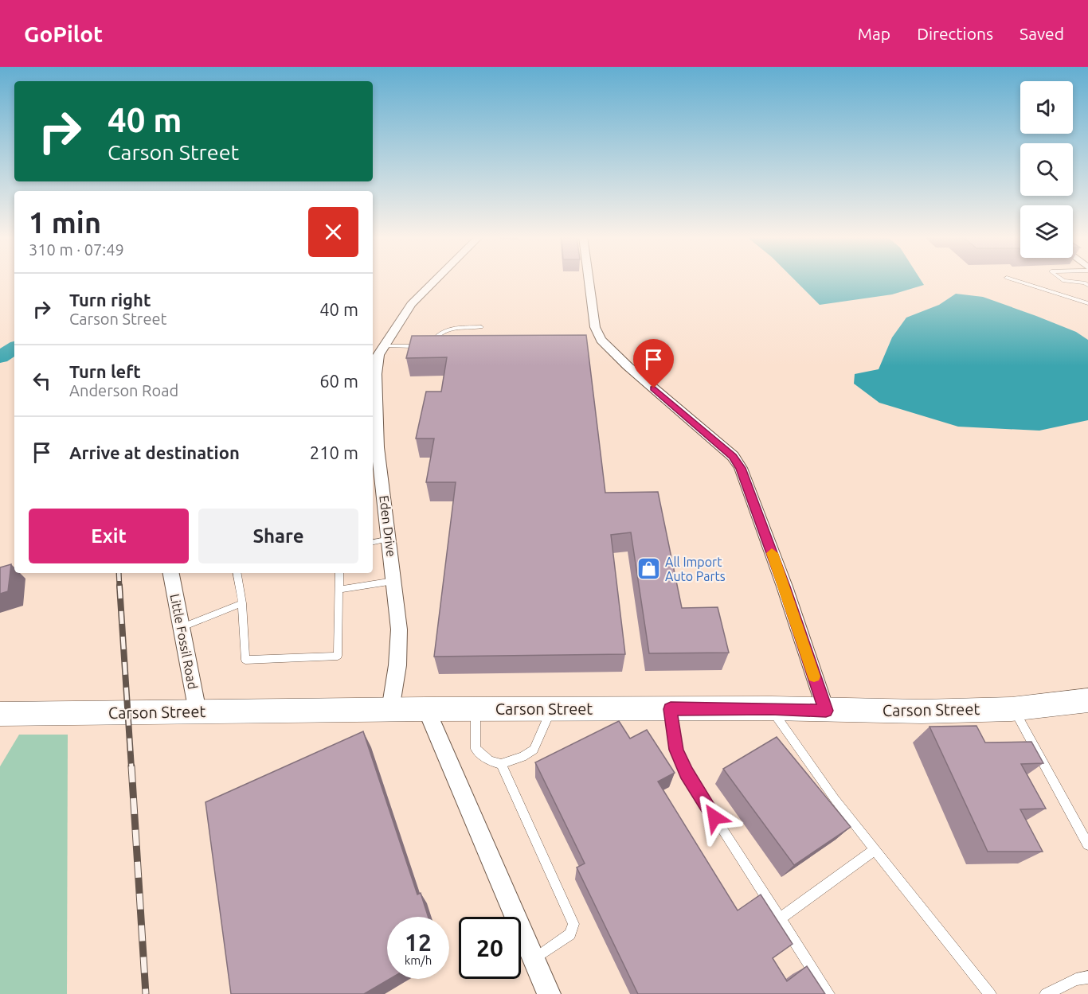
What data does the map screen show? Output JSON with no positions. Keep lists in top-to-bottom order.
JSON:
{
  "streets": {
    "street": ["Eden Drive", "Little Fossil Road", "Carson Street"]
  },
  "crossings": [
    ["Eden Drive", "Carson Street"],
    ["Little Fossil Road", "Carson Street"]
  ],
  "places": {
    "shop": ["All Import Auto Parts"]
  },
  "page": {
    "header": "GoPilot",
    "nav": ["Map", "Directions", "Saved"],
    "turn": ["40 m", "Carson Street"],
    "heading": ["1 min", "310 m · 07:49"],
    "list": [
      {
        "name": "Turn right",
        "note": "Carson Street",
        "value": "40 m"
      },
      {
        "name": "Turn left",
        "note": "Anderson Road",
        "value": "60 m"
      },
      {
        "name": "Arrive at destination",
        "value": "210 m"
      }
    ],
    "buttons": ["Exit", "Share"],
    "speed": "12 km/h",
    "limit": "20"
  }
}
